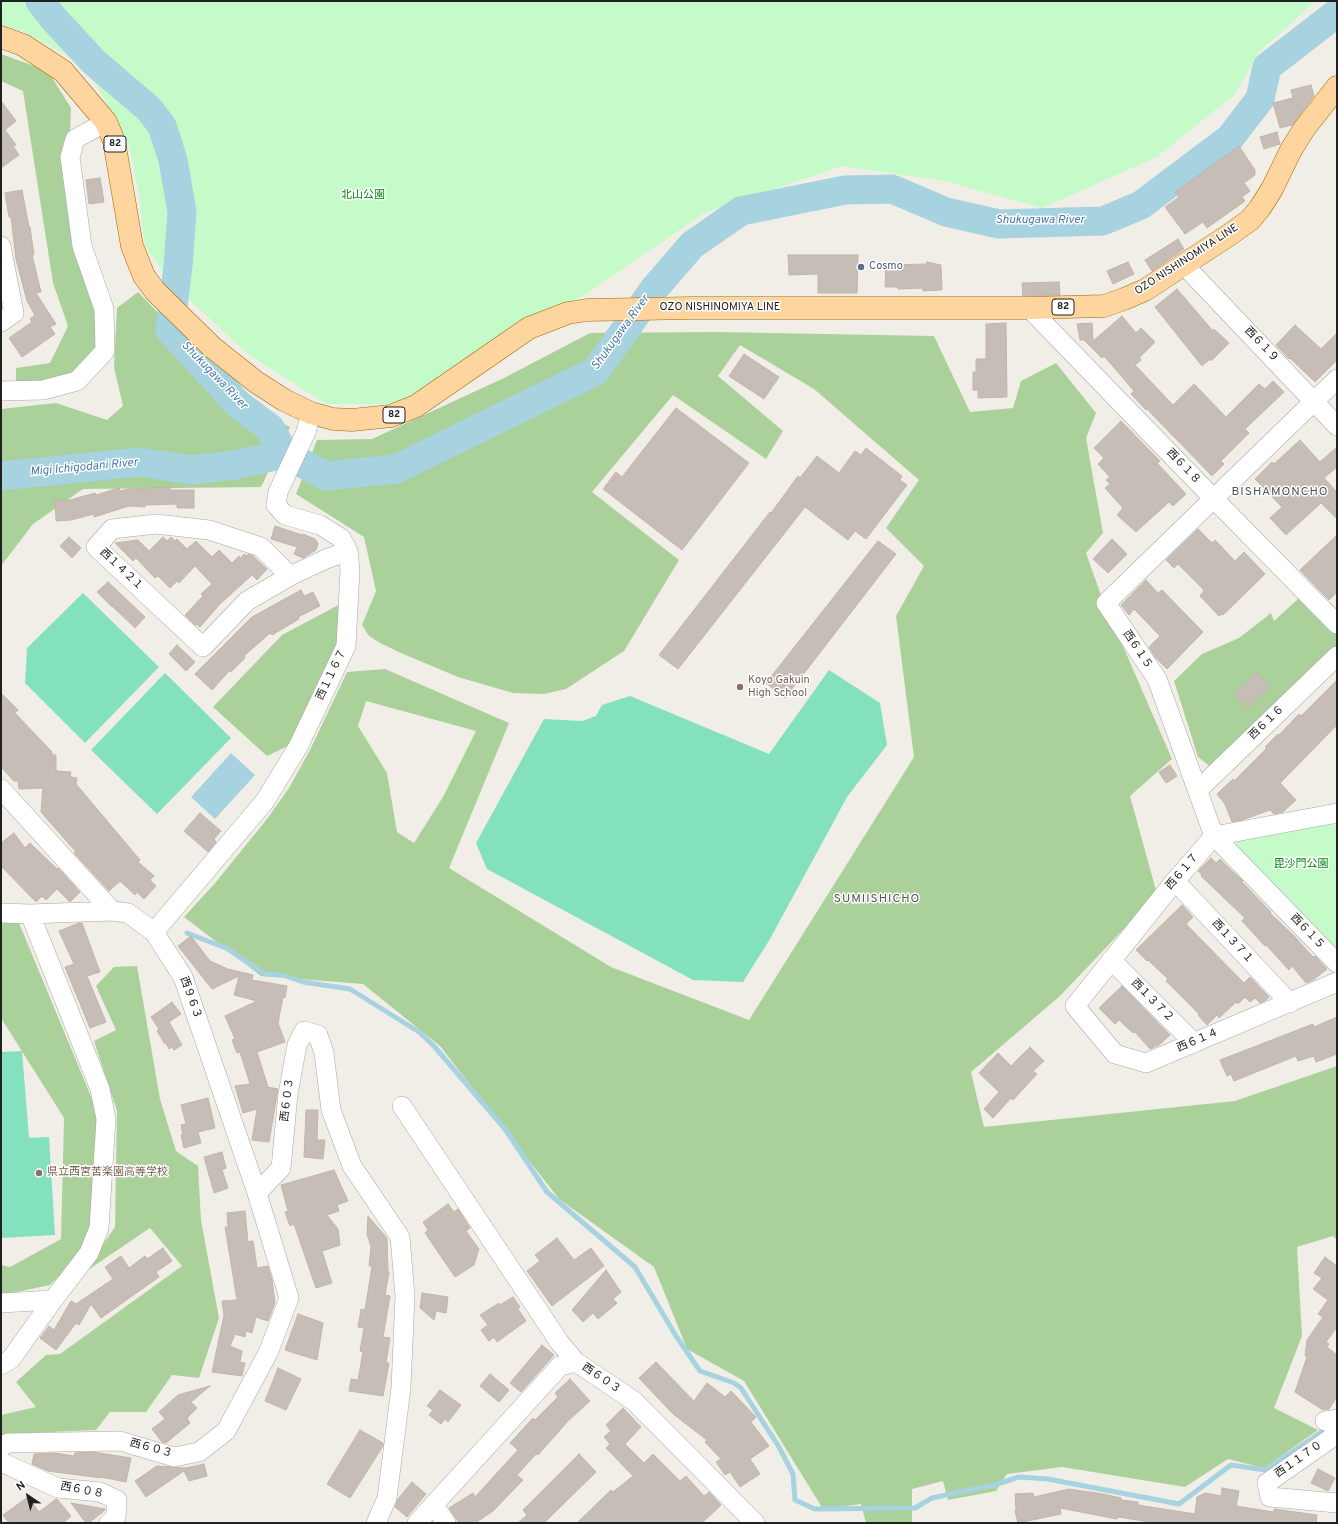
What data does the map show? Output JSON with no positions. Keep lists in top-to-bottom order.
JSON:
{
  "streets": {
    "main road": ["82", "OZO NISHINOMIYA LINE"],
    "street": [
      "西６１９",
      "西６１８",
      "西１４２１",
      "西６１５",
      "西１１６７",
      "西６１６",
      "西６１７",
      "西１３７１",
      "西９６３",
      "西１３７２",
      "西６１４",
      "西６０３",
      "西１１７０",
      "西６０８"
    ]
  },
  "crossings": [
    ["OZO NISHINOMIYA LINE", "西６１９"],
    ["OZO NISHINOMIYA LINE", "西６１８"],
    ["西６１９", "西６１５"],
    ["西６１８", "西６１５"],
    ["西１４２１", "西１１６７"],
    ["西６１５", "西６１６"],
    ["西６１５", "西６１７"],
    ["西１１６７", "西９６３"],
    ["西６１７", "西１３７１"],
    ["西６１７", "西１３７２"],
    ["西６１７", "西６１４"],
    ["西１３７１", "西６１４"],
    ["西９６３", "西６０３"],
    ["西１３７２", "西６１４"]
  ],
  "districts": ["BISHAMONCHO", "SUMIISHICHO"],
  "water": ["Shukugawa River", "Migi Ichigodani River"],
  "parks": ["北山公園", "毘沙門公園"],
  "places": ["Cosmo", "Koyo Gakuin High School", "県立西宮苦楽園高等学校"],
  "north": "top left"
}
